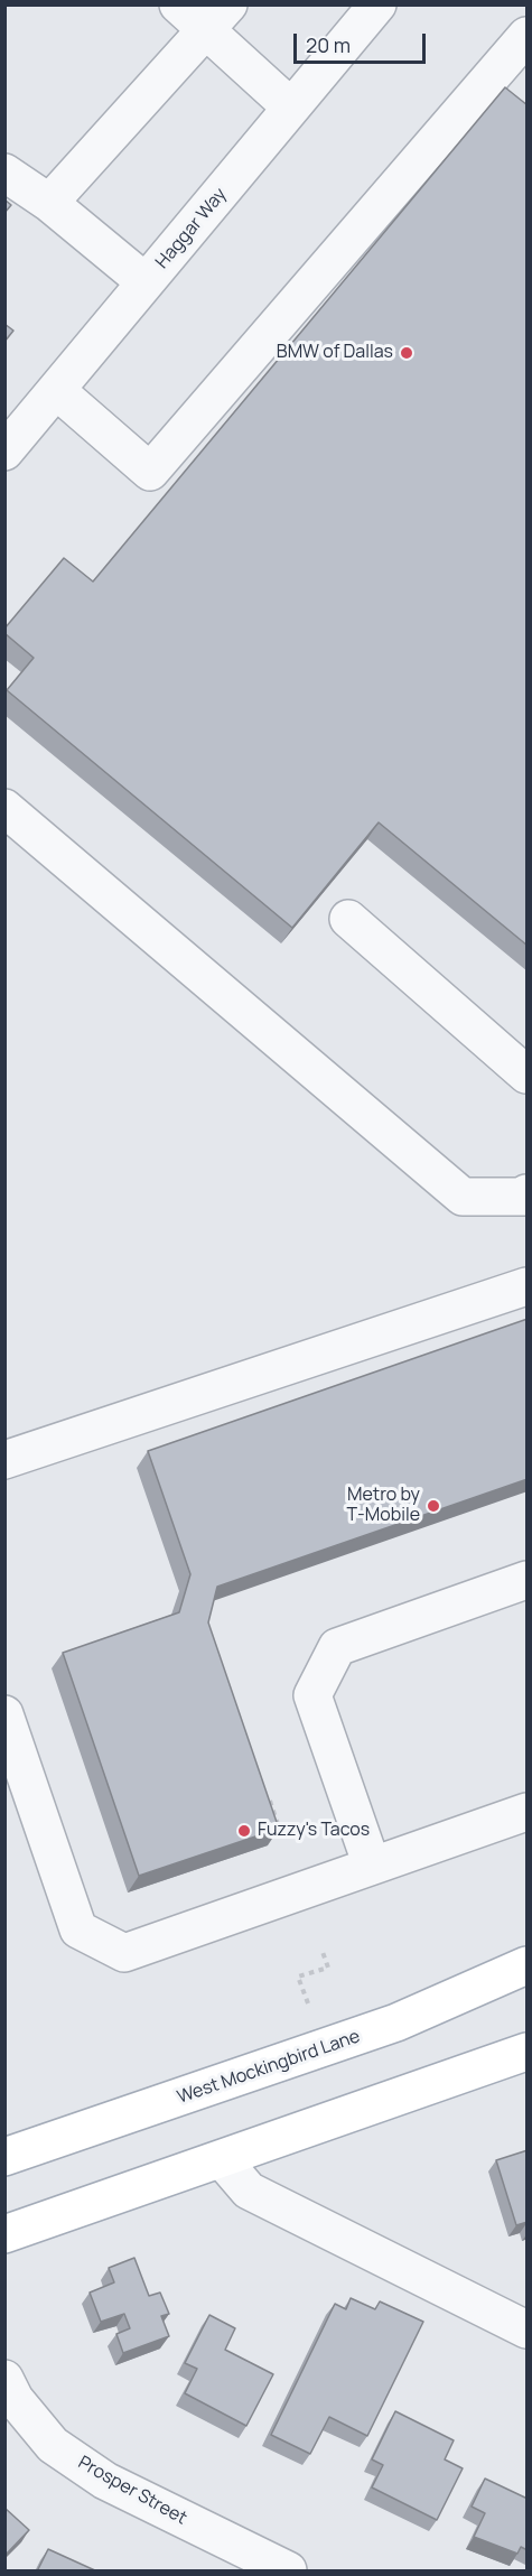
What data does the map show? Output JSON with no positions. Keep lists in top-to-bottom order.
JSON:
{
  "streets": {
    "main road": ["West Mockingbird Lane"],
    "street": ["Haggar Way", "Prosper Street"]
  },
  "places": ["BMW of Dallas", "Metro by T-Mobile", "Fuzzy's Tacos"],
  "scale_bar": "20 m"
}
